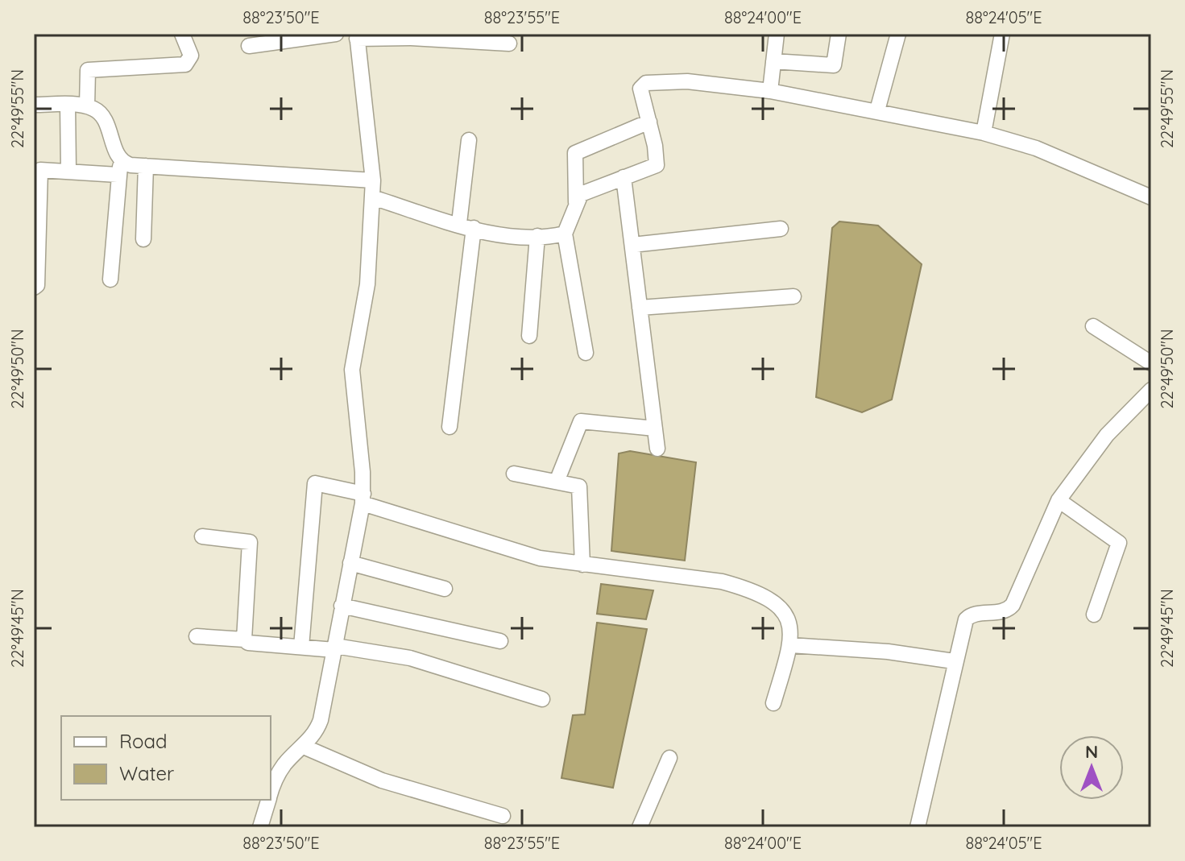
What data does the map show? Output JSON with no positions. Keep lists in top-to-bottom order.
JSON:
{
  "legend": ["Road", "Water"],
  "north": "top",
  "coordinates": [
    "88°23'50\"E",
    "88°23'55\"E",
    "88°24'00\"E",
    "88°24'05\"E",
    "22°49'55\"N",
    "22°49'50\"N",
    "22°49'45\"N"
  ]
}
